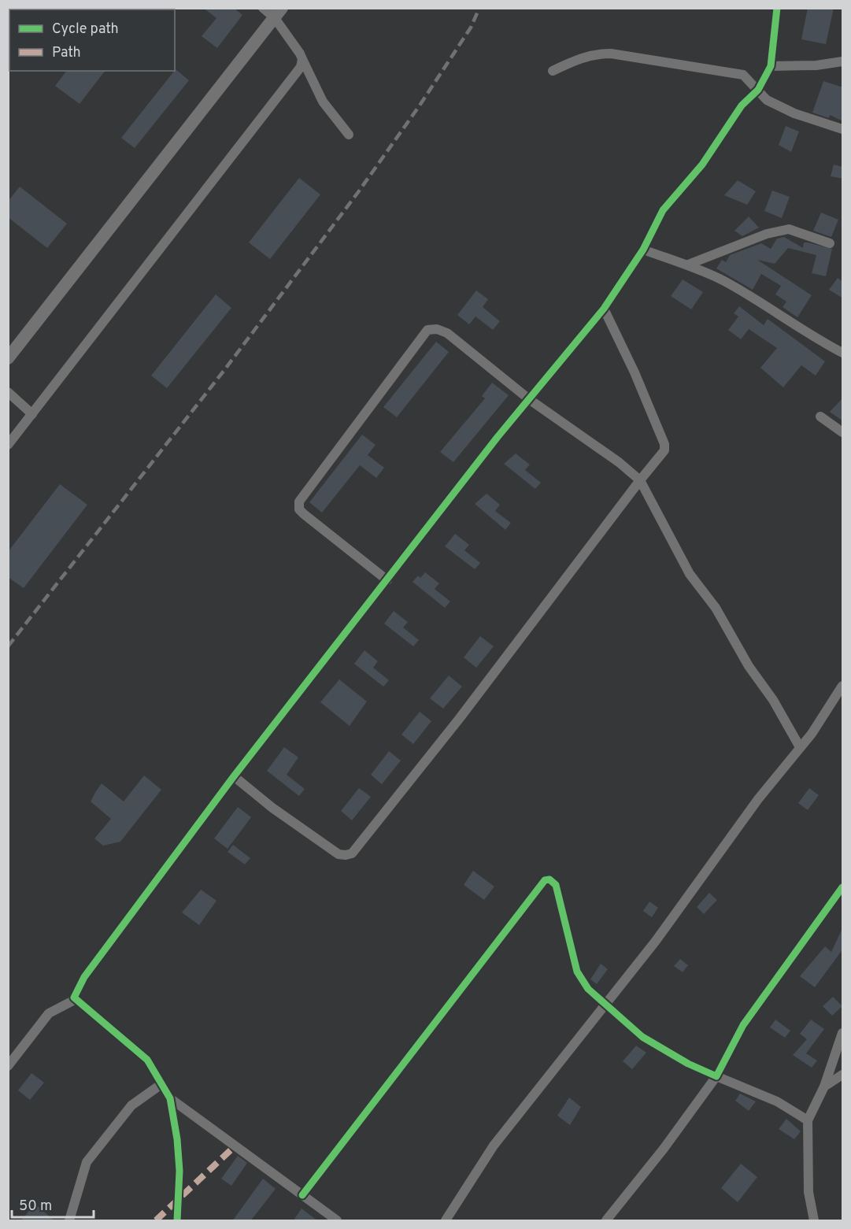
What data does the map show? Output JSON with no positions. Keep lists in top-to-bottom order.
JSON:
{
  "legend": ["Cycle path", "Path"],
  "scale_bar": "50 m"
}
